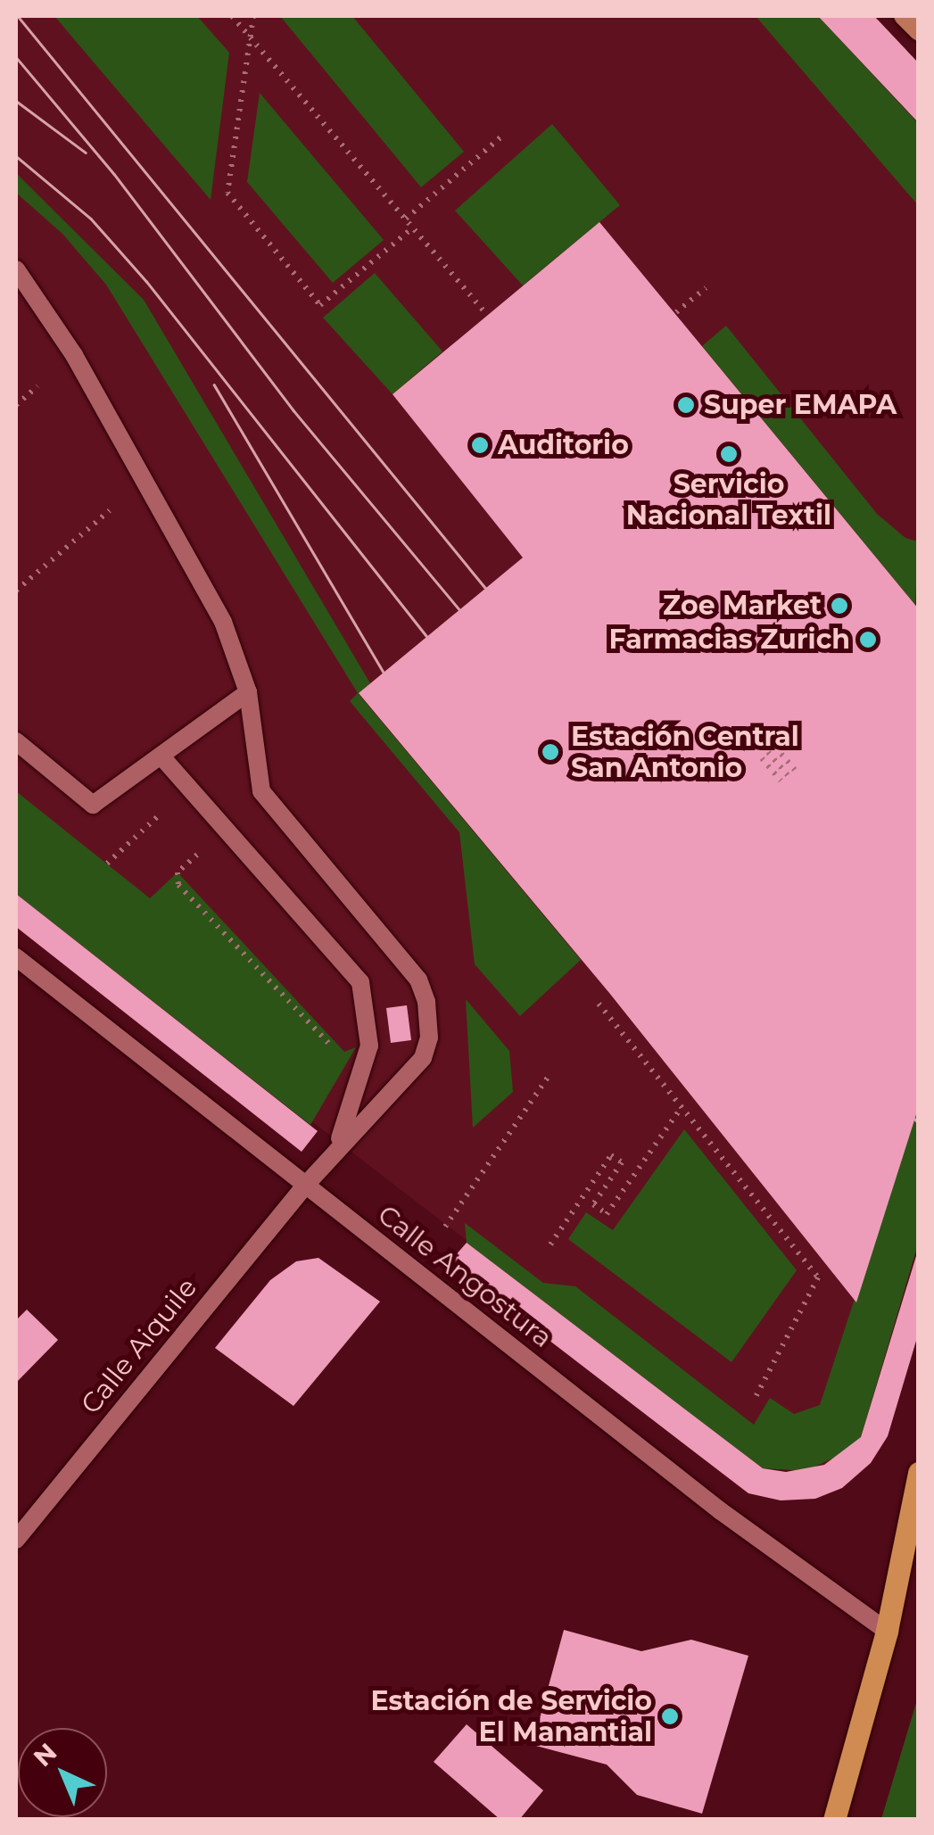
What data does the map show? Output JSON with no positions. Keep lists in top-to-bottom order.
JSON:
{
  "streets": {
    "street": ["Calle Angostura", "Calle Aiquile"]
  },
  "crossings": [
    ["Calle Angostura", "Calle Aiquile"]
  ],
  "places": [
    "Super EMAPA",
    "Auditorio",
    "Servicio Nacional Textil",
    "Zoe Market",
    "Farmacias Zurich",
    "Estación Central San Antonio",
    "Estación de Servicio El Manantial"
  ],
  "north": "top left"
}
